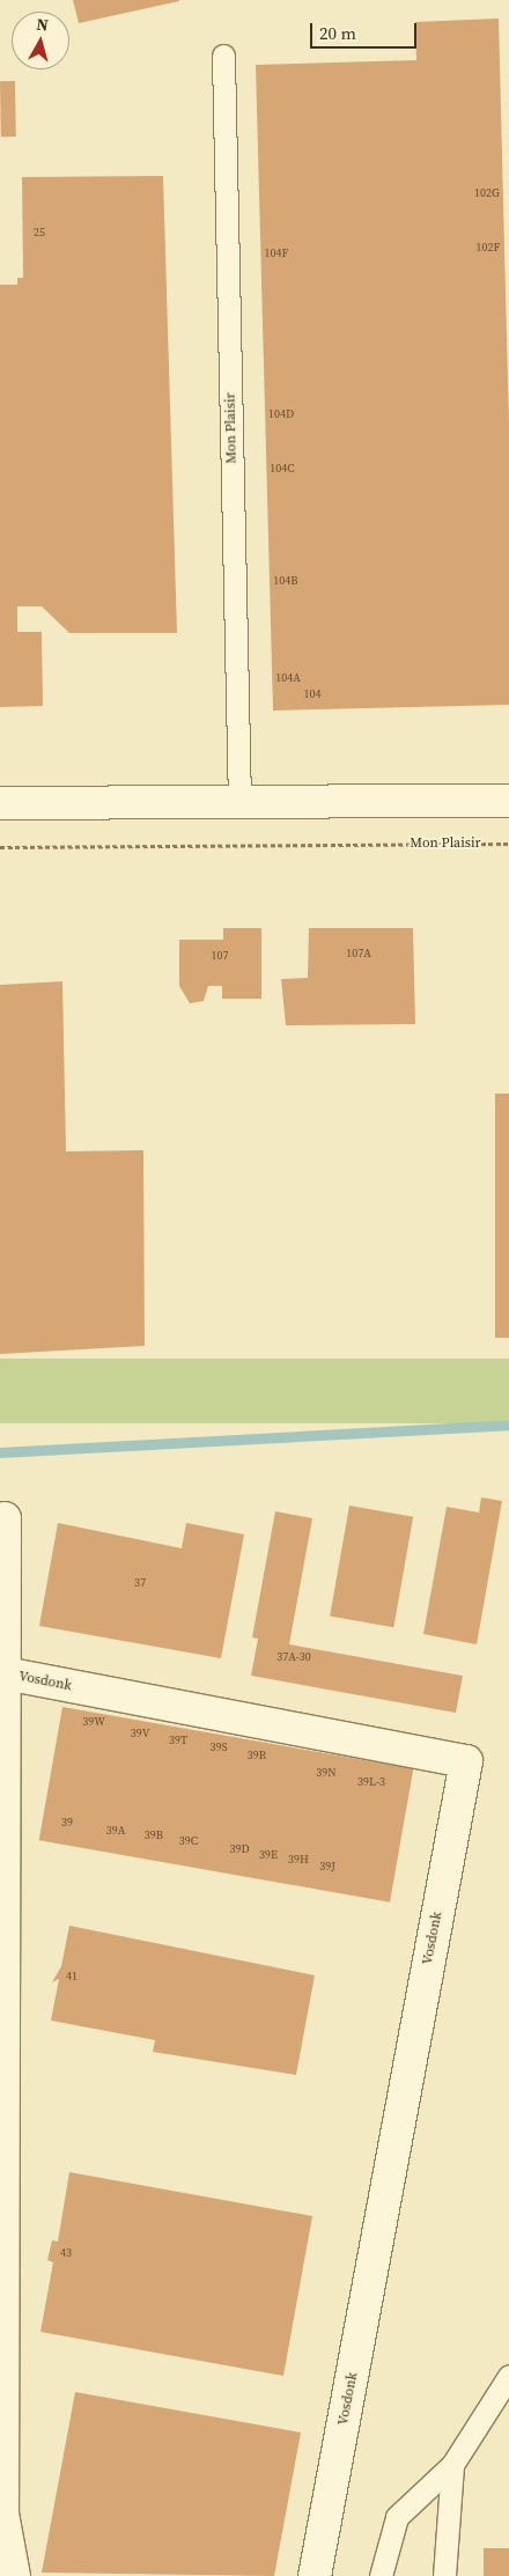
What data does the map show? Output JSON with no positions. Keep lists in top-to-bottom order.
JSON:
{
  "streets": {
    "street": ["Vosdonk"],
    "lane": ["Mon Plaisir"]
  },
  "house_numbers": [
    "102G",
    "25",
    "102F",
    "104F",
    "104D",
    "104C",
    "104B",
    "104A",
    "104",
    "107A",
    "107",
    "37",
    "37A-30",
    "39W",
    "39V",
    "39T",
    "39S",
    "39R",
    "39N",
    "39L-3",
    "39",
    "39A",
    "39B",
    "39C",
    "39D",
    "39E",
    "39H",
    "39J",
    "41",
    "43"
  ],
  "scale_bar": "20 m",
  "north": "top"
}
